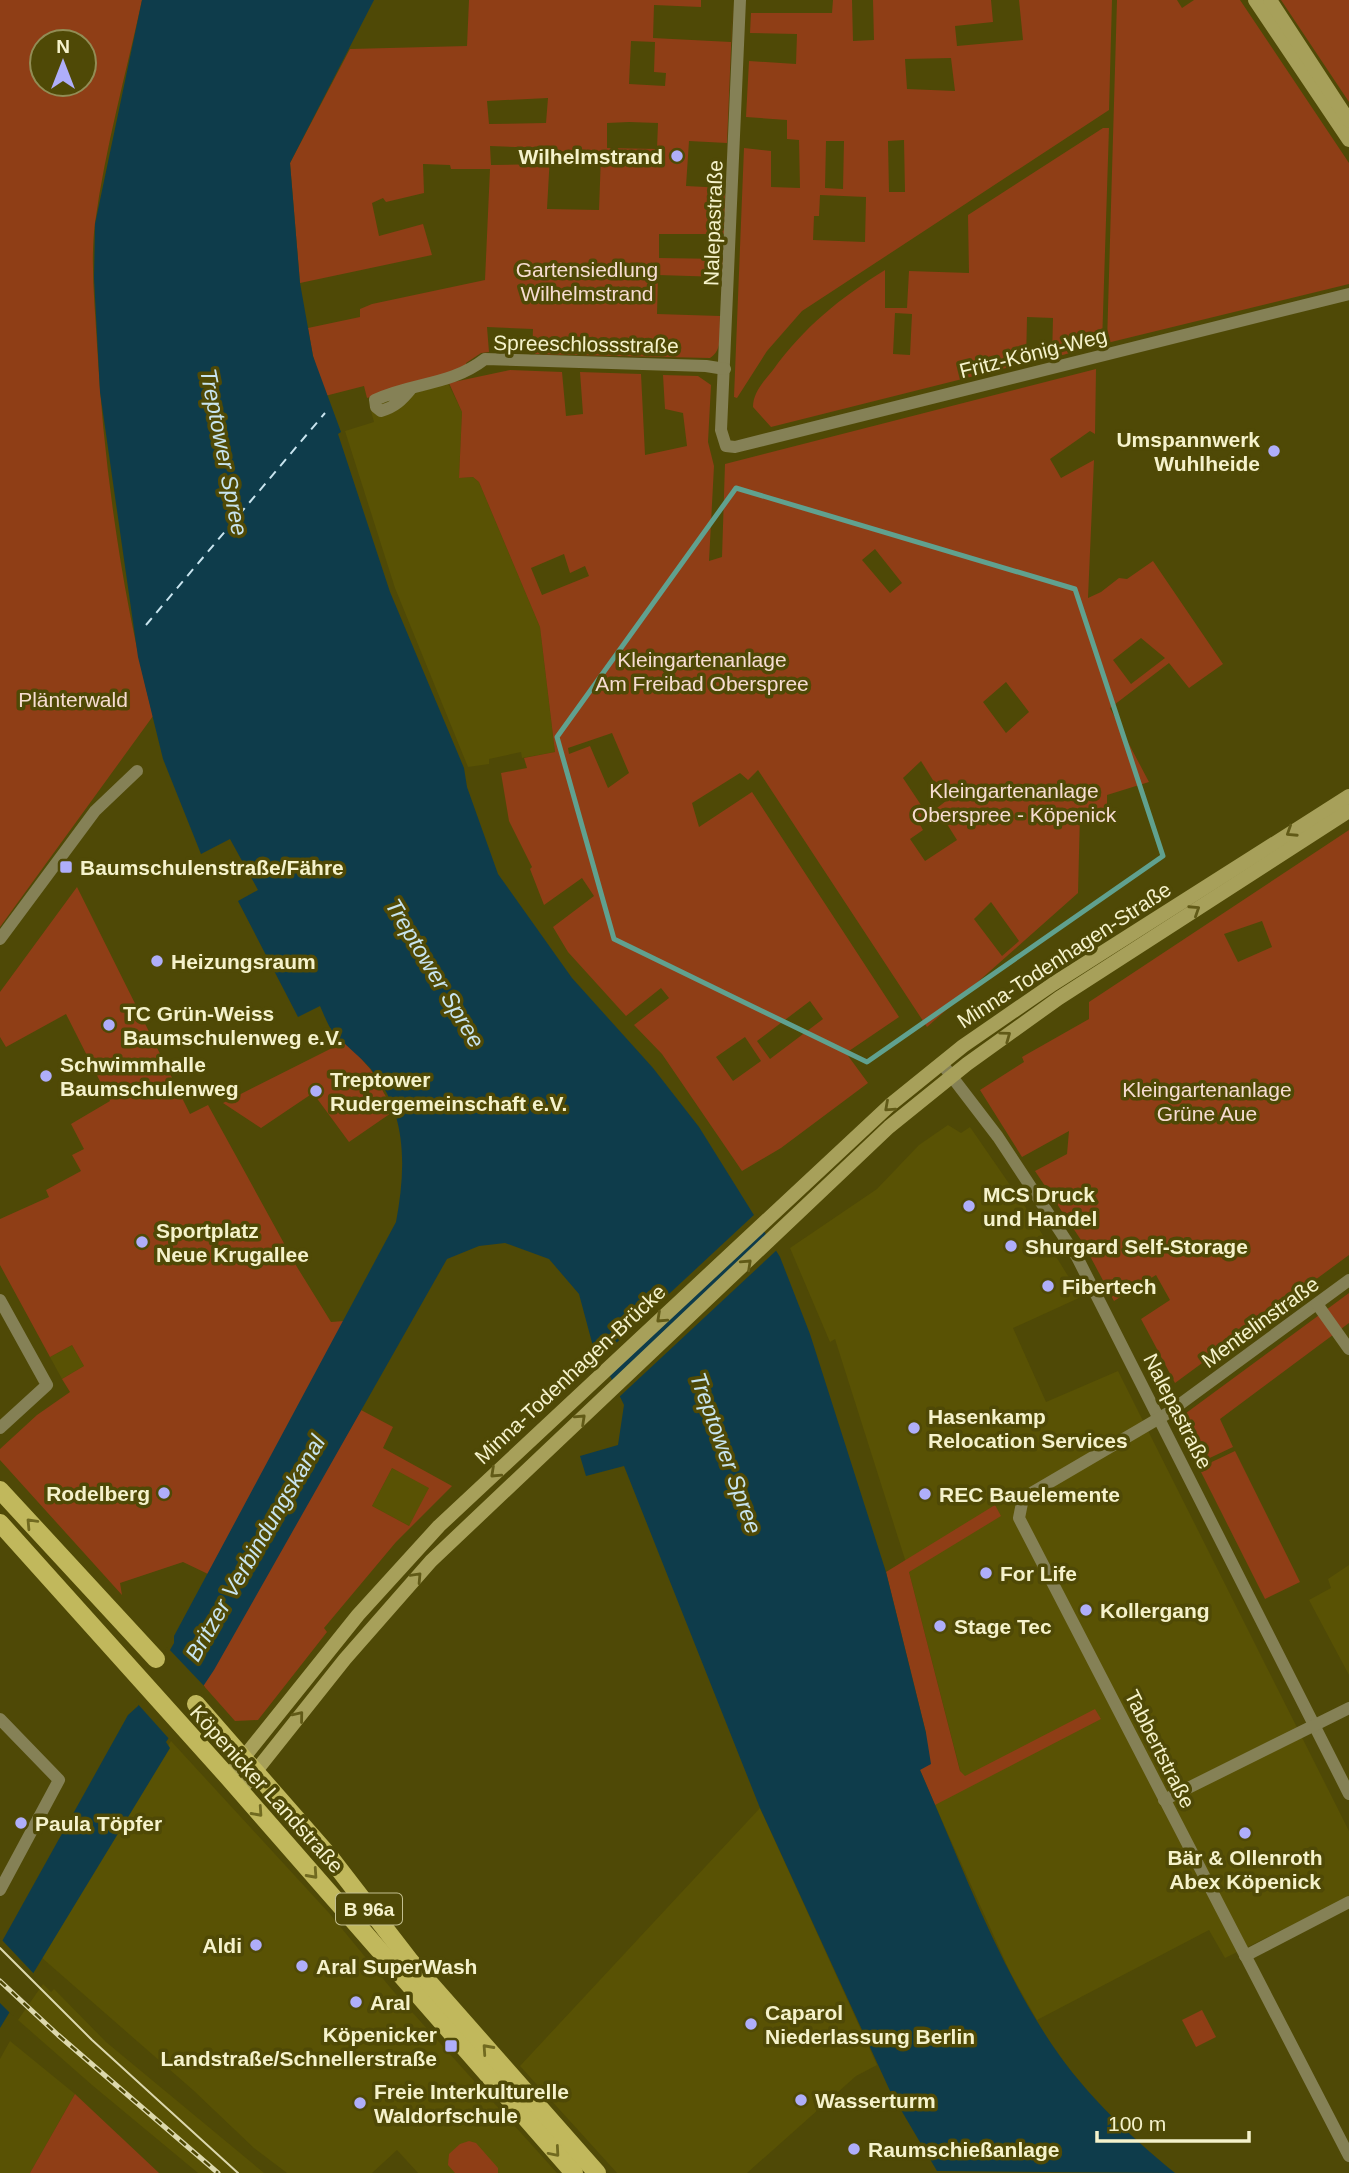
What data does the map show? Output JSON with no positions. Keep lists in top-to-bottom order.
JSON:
{
  "streets": {
    "main road": [
      "Minna-Todenhagen-Straße",
      "Minna-Todenhagen-Brücke",
      "Köpenicker Landstraße",
      "B 96a"
    ],
    "street": [
      "Nalepastraße",
      "Spreeschlossstraße",
      "Fritz-König-Weg",
      "Mentelinstraße",
      "Tabbertstraße"
    ]
  },
  "crossings": [
    ["Nalepastraße", "Spreeschlossstraße"],
    ["Nalepastraße", "Fritz-König-Weg"],
    ["Nalepastraße", "Minna-Todenhagen-Straße"],
    ["Nalepastraße", "Mentelinstraße"],
    ["Nalepastraße", "Tabbertstraße"],
    ["Minna-Todenhagen-Straße", "Minna-Todenhagen-Brücke"],
    ["Mentelinstraße", "Tabbertstraße"],
    ["Minna-Todenhagen-Brücke", "Köpenicker Landstraße"],
    ["Köpenicker Landstraße", "B 96a"]
  ],
  "water": ["Treptower Spree", "Britzer Verbindungskanal"],
  "parks": [
    "Gartensiedlung Wilhelmstrand",
    "Kleingartenanlage Am Freibad Oberspree",
    "Plänterwald",
    "Kleingartenanlage Oberspree - Köpenick",
    "Kleingartenanlage Grüne Aue"
  ],
  "places": {
    "other": [
      "Wilhelmstrand",
      "Umspannwerk Wuhlheide",
      "Heizungsraum",
      "TC Grün-Weiss Baumschulenweg e.V.",
      "Schwimmhalle Baumschulenweg",
      "Treptower Rudergemeinschaft e.V.",
      "MCS Druck und Handel",
      "Sportplatz Neue Krugallee",
      "Shurgard Self-Storage",
      "Fibertech",
      "Hasenkamp Relocation Services",
      "Rodelberg",
      "REC Bauelemente",
      "For Life",
      "Kollergang",
      "Stage Tec",
      "Paula Töpfer",
      "Bär & Ollenroth Abex Köpenick",
      "Aldi",
      "Aral SuperWash",
      "Aral",
      "Caparol Niederlassung Berlin",
      "Wasserturm",
      "Freie Interkulturelle Waldorfschule",
      "Raumschießanlage"
    ],
    "transit": ["Baumschulenstraße/Fähre", "Köpenicker Landstraße/Schnellerstraße"]
  },
  "scale_bar": "100 m",
  "north": "top"
}
